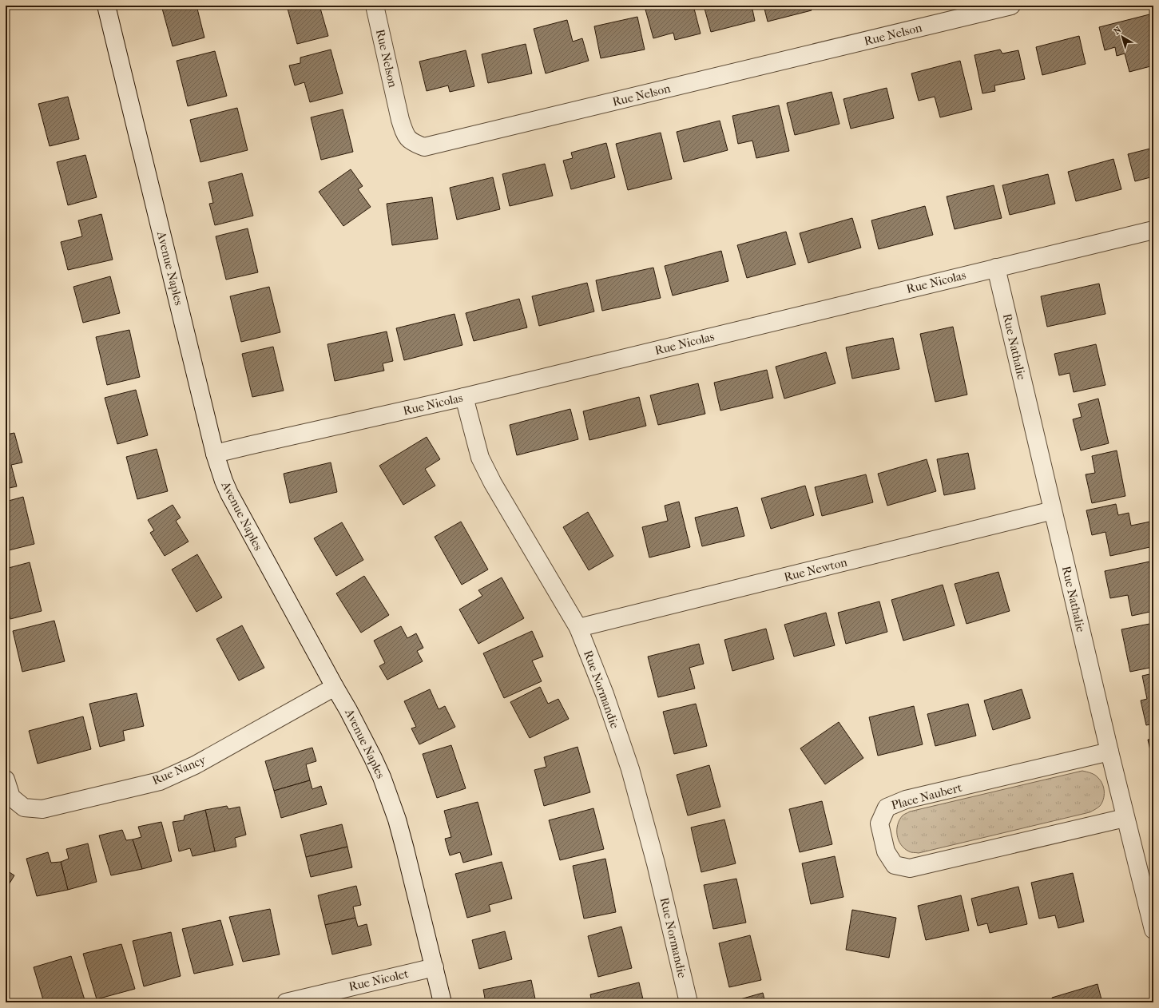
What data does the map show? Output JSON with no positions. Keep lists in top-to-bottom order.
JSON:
{
  "streets": {
    "street": [
      "Rue Nelson",
      "Avenue Naples",
      "Rue Nicolas",
      "Rue Nathalie",
      "Rue Newton",
      "Rue Normandie",
      "Rue Nancy",
      "Place Naubert",
      "Rue Nicolet"
    ]
  },
  "crossings": [
    ["Avenue Naples", "Rue Nicolas"],
    ["Avenue Naples", "Rue Nancy"],
    ["Avenue Naples", "Rue Nicolet"],
    ["Rue Nicolas", "Rue Nathalie"],
    ["Rue Nicolas", "Rue Normandie"],
    ["Rue Nathalie", "Rue Newton"],
    ["Rue Nathalie", "Place Naubert"],
    ["Rue Newton", "Rue Normandie"]
  ],
  "north": "top left"
}
